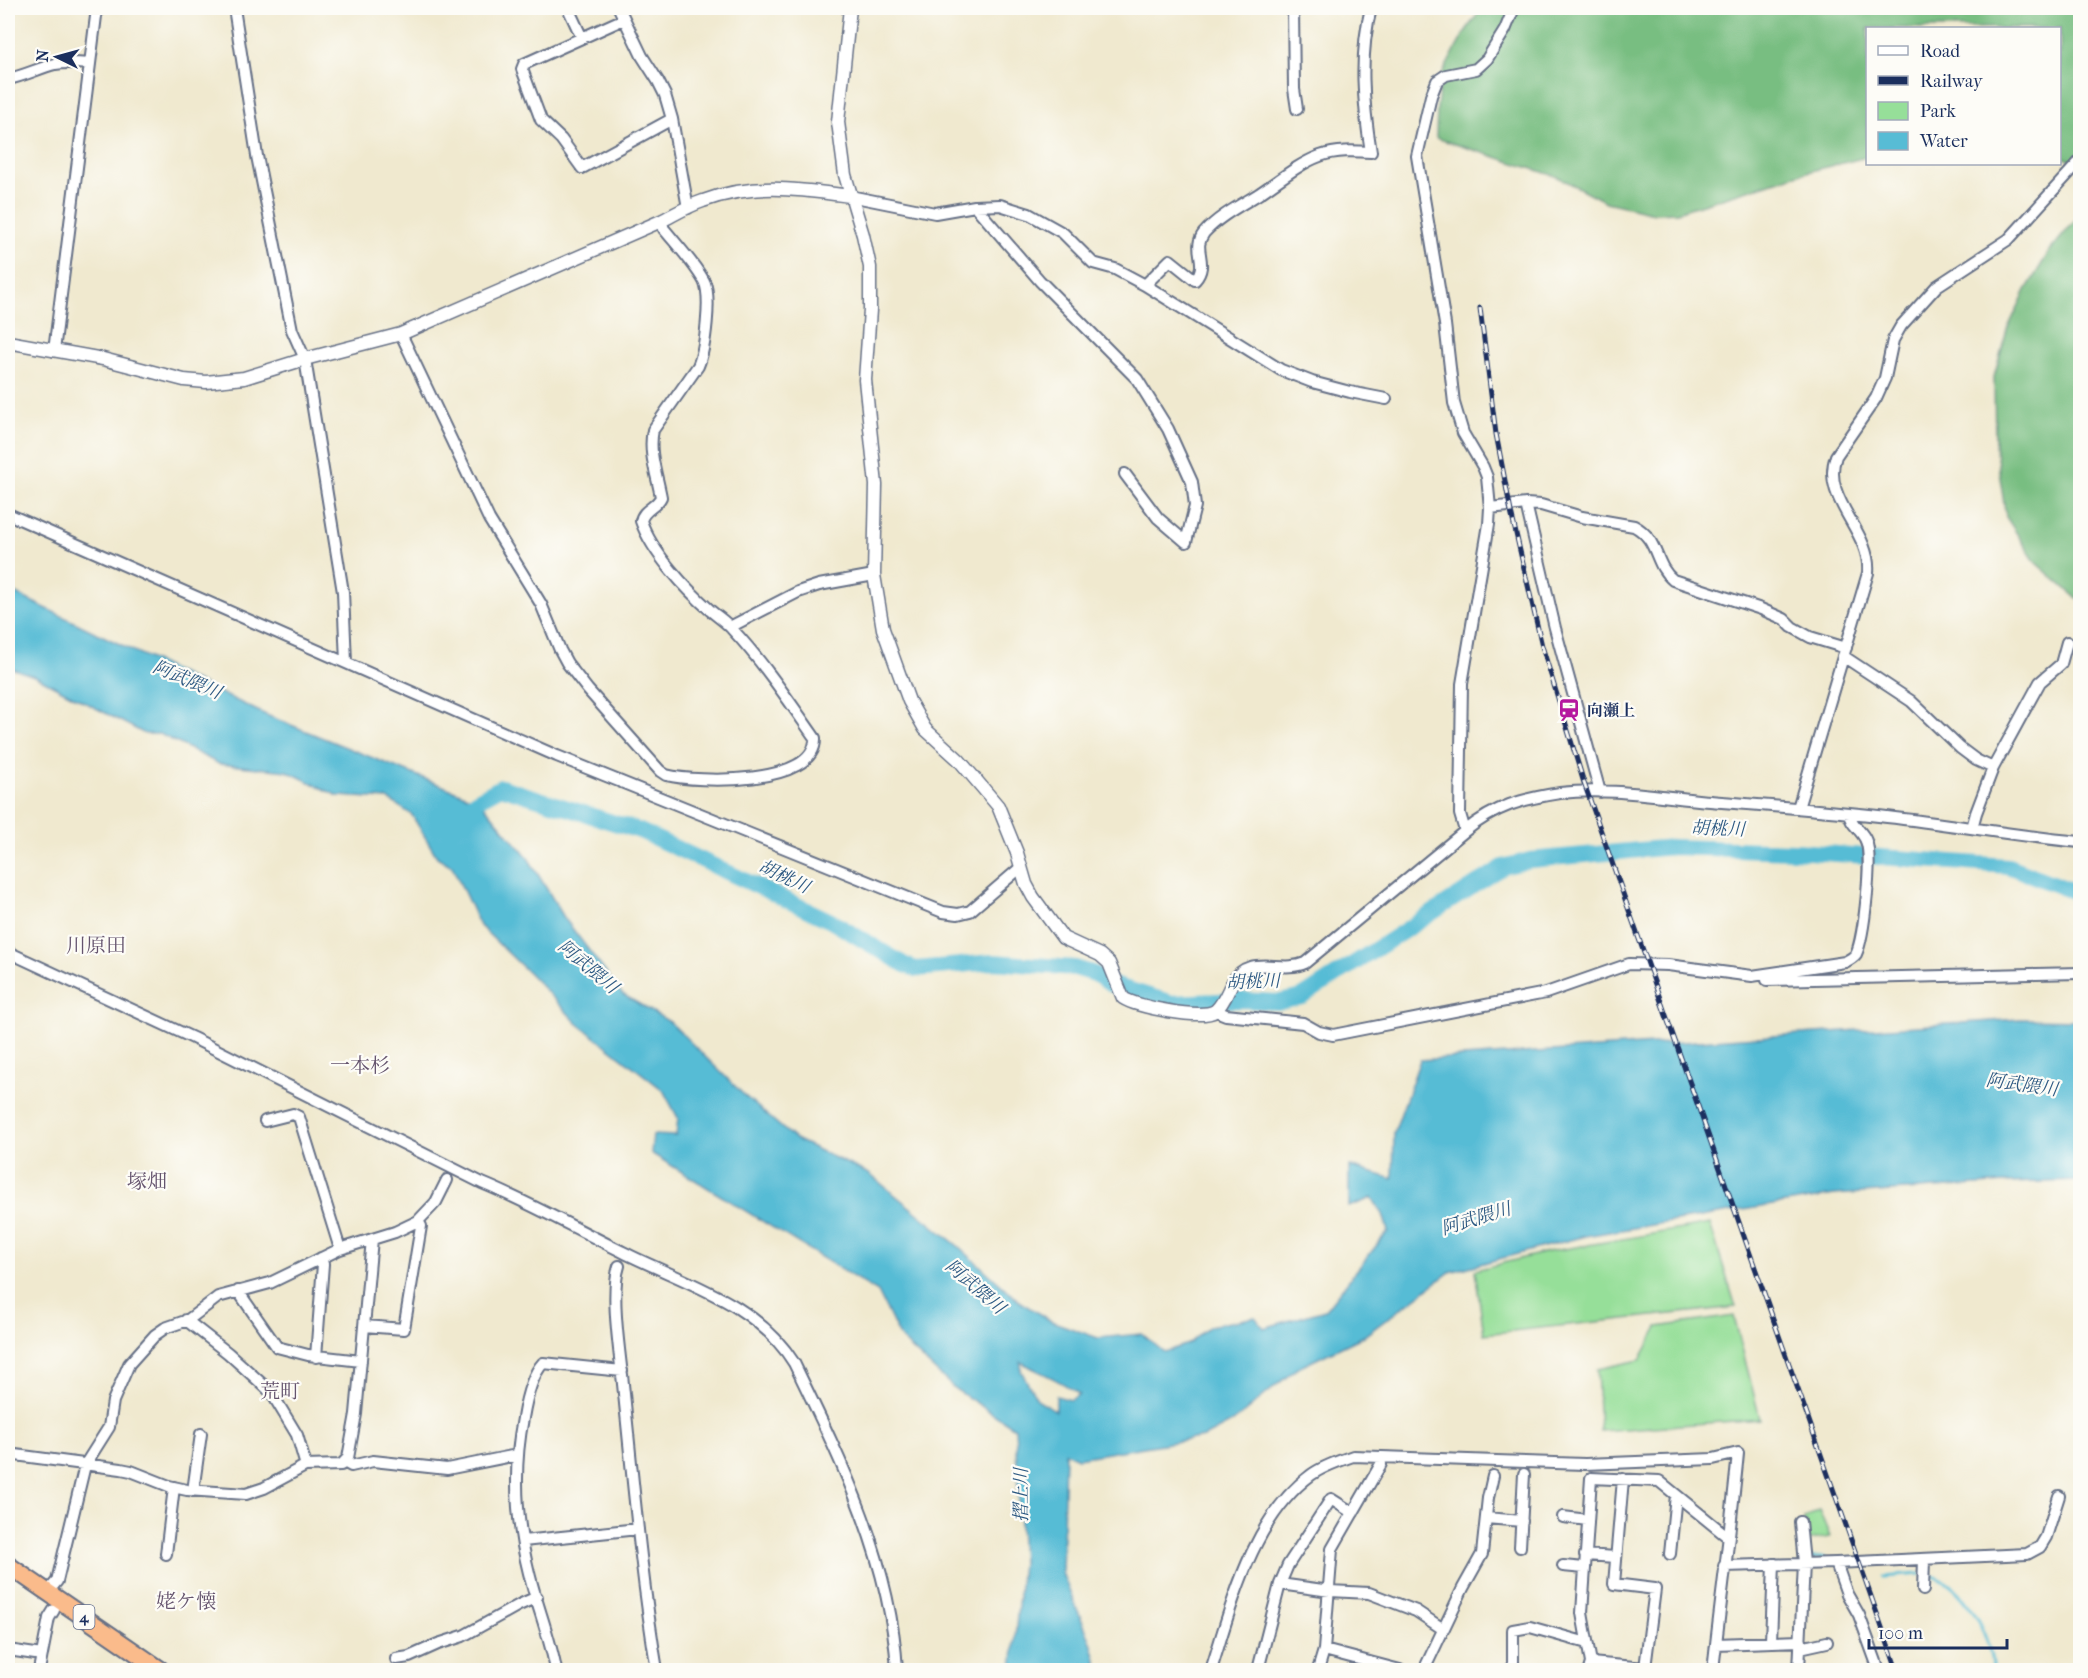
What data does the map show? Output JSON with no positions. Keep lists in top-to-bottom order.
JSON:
{
  "streets": {
    "highway": ["4"]
  },
  "districts": [
    "川原田",
    "一本杉",
    "塚畑",
    "荒町",
    "姥ケ懐"
  ],
  "water": ["阿武隈川", "胡桃川", "摺上川"],
  "places": {
    "station": ["向瀬上"]
  },
  "legend": [
    "Road",
    "Railway",
    "Park",
    "Water"
  ],
  "scale_bar": "100 m",
  "north": "left"
}
